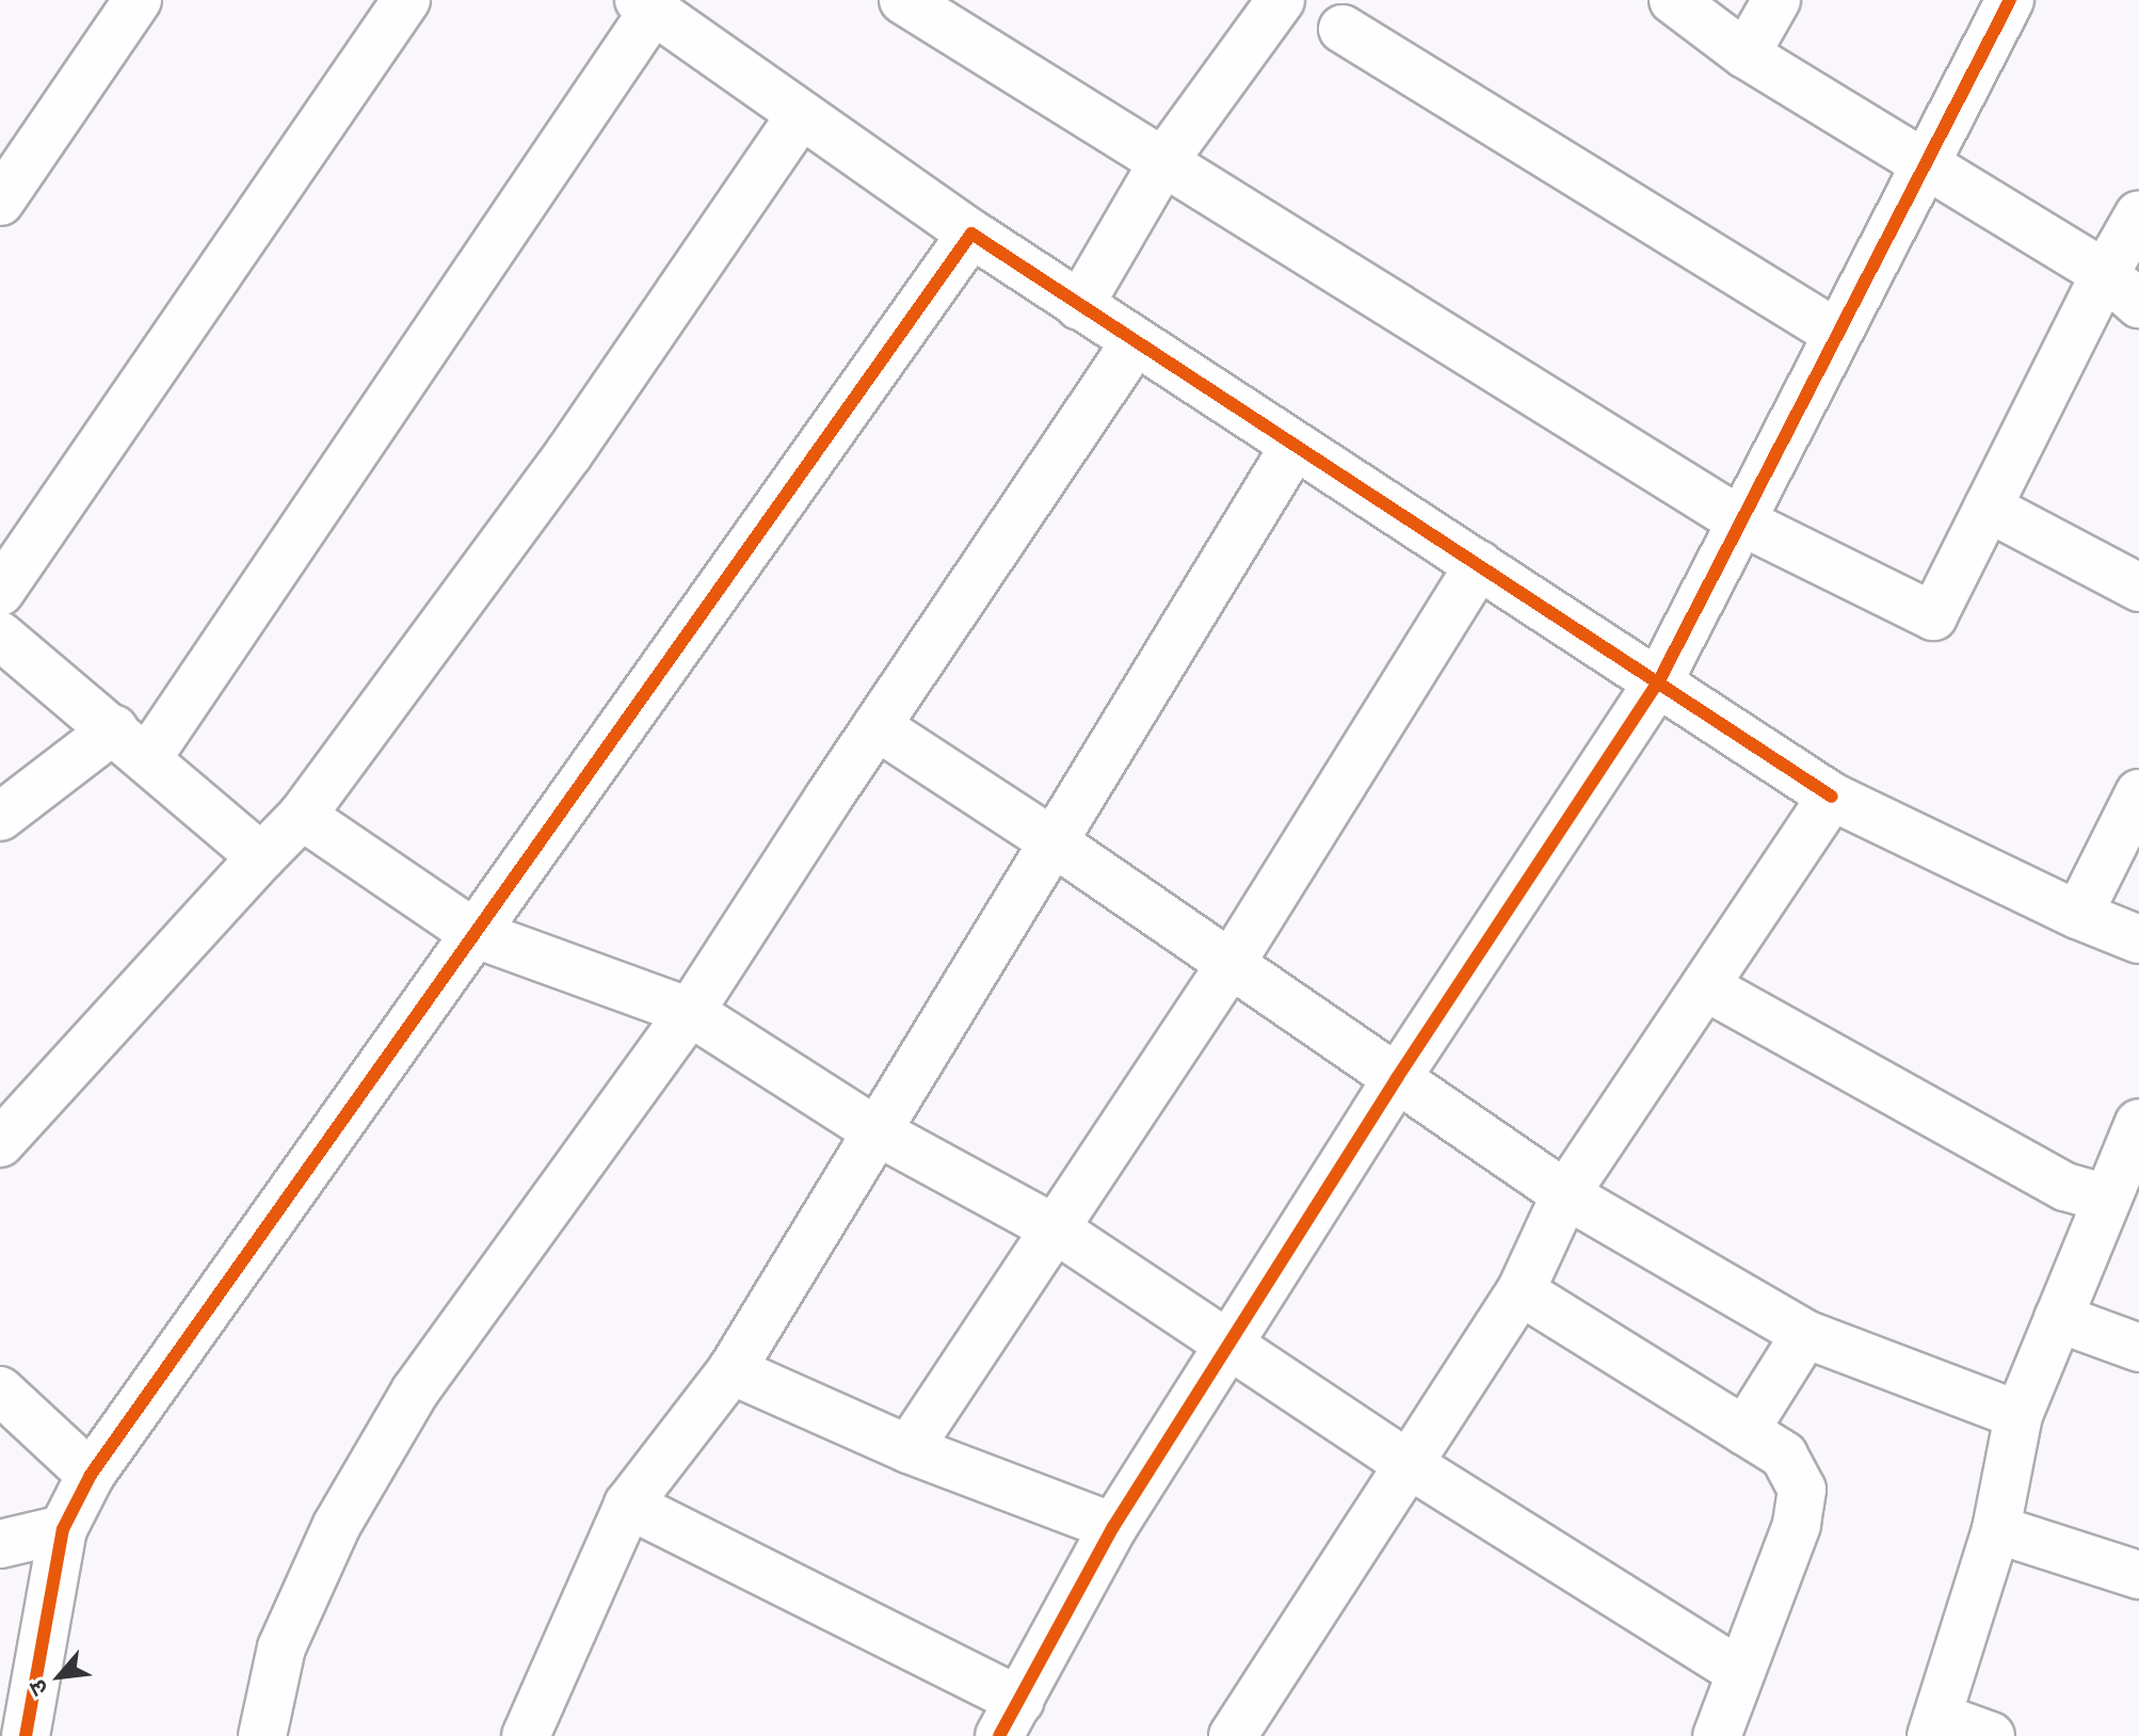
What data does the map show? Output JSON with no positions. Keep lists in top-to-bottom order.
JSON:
{
  "north": "bottom left"
}
